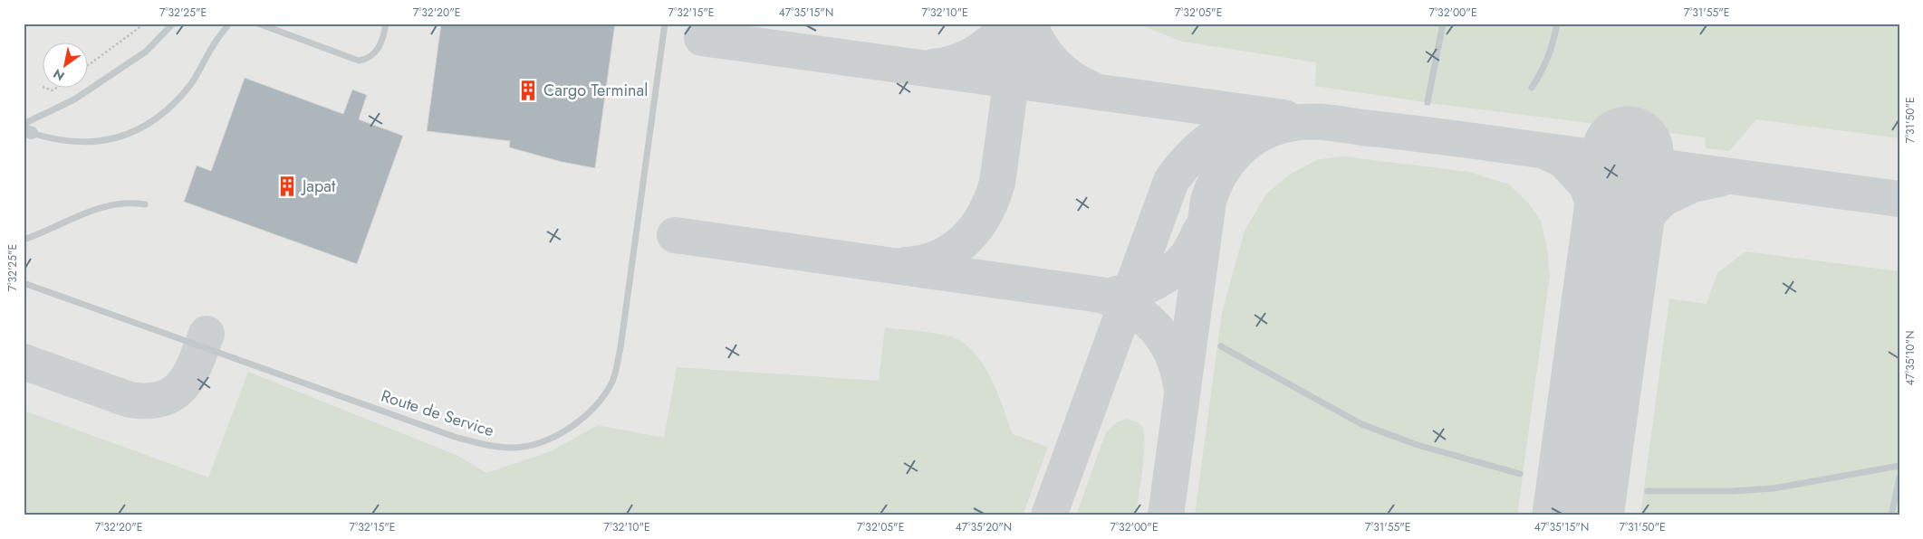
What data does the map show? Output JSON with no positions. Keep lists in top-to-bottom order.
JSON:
{
  "streets": {
    "lane": ["Route de Service"]
  },
  "places": {
    "building": ["Cargo Terminal", "Japat"]
  },
  "north": "bottom left",
  "coordinates": [
    "7°32'25\"E",
    "7°32'20\"E",
    "7°32'15\"E",
    "47°35'15\"N",
    "7°32'10\"E",
    "7°32'05\"E",
    "7°32'00\"E",
    "7°31'55\"E",
    "7°31'50\"E",
    "47°35'10\"N",
    "47°35'20\"N"
  ]
}
